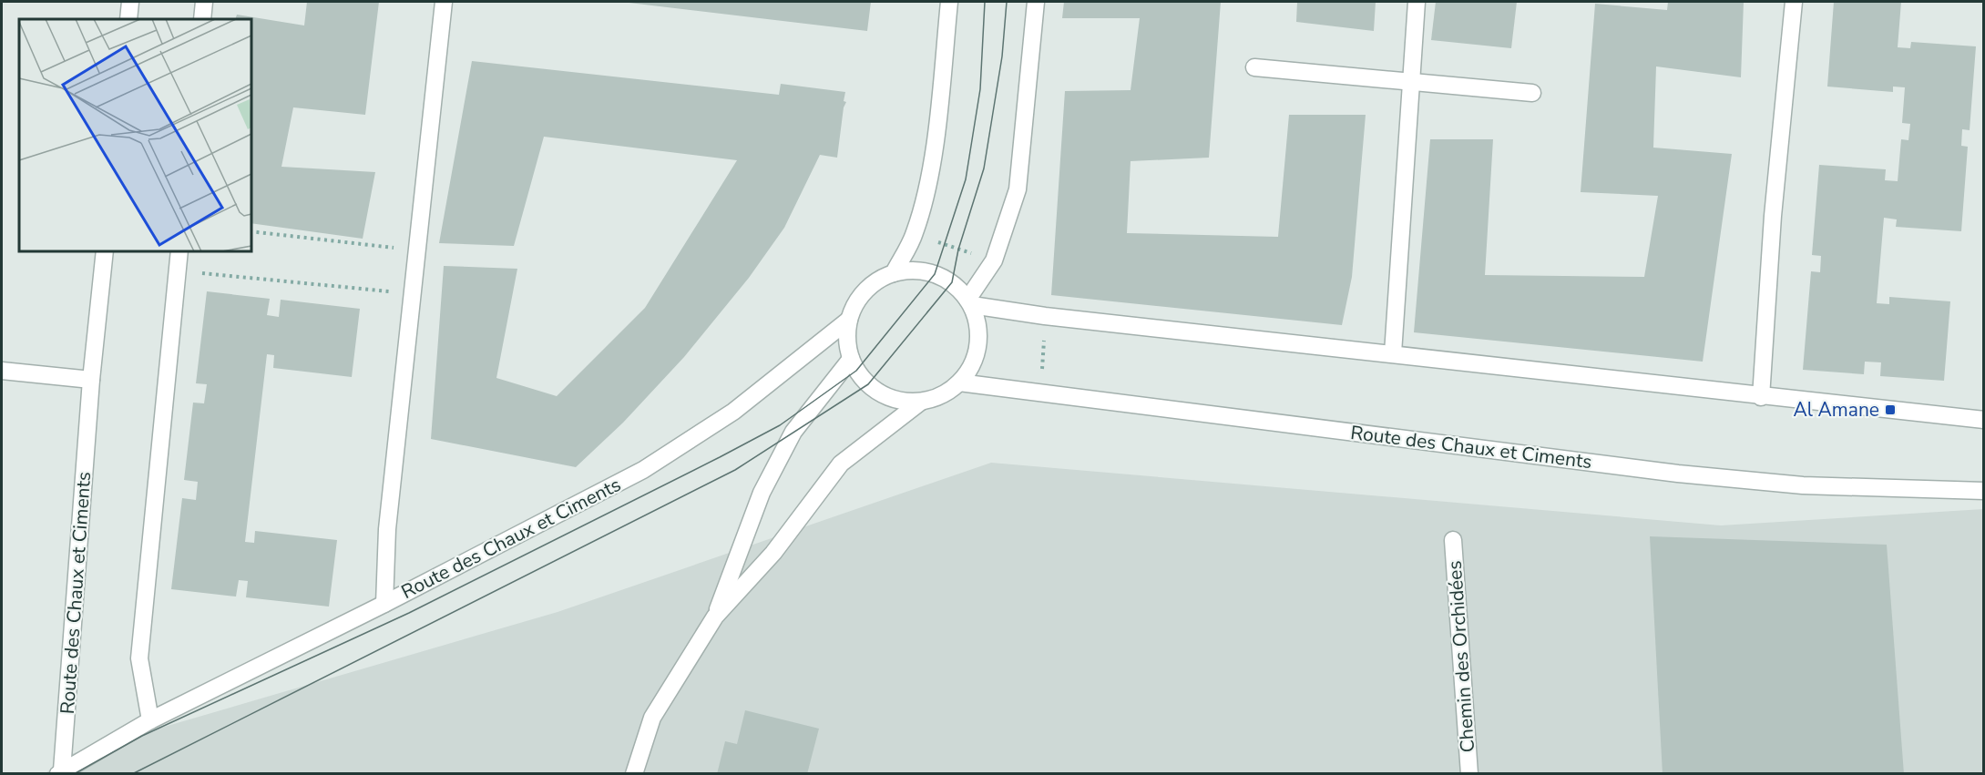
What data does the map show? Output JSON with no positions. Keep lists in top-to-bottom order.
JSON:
{
  "streets": {
    "street": ["Route des Chaux et Ciments", "Chemin des Orchidées"]
  },
  "places": {
    "transit": ["Al Amane"]
  }
}
